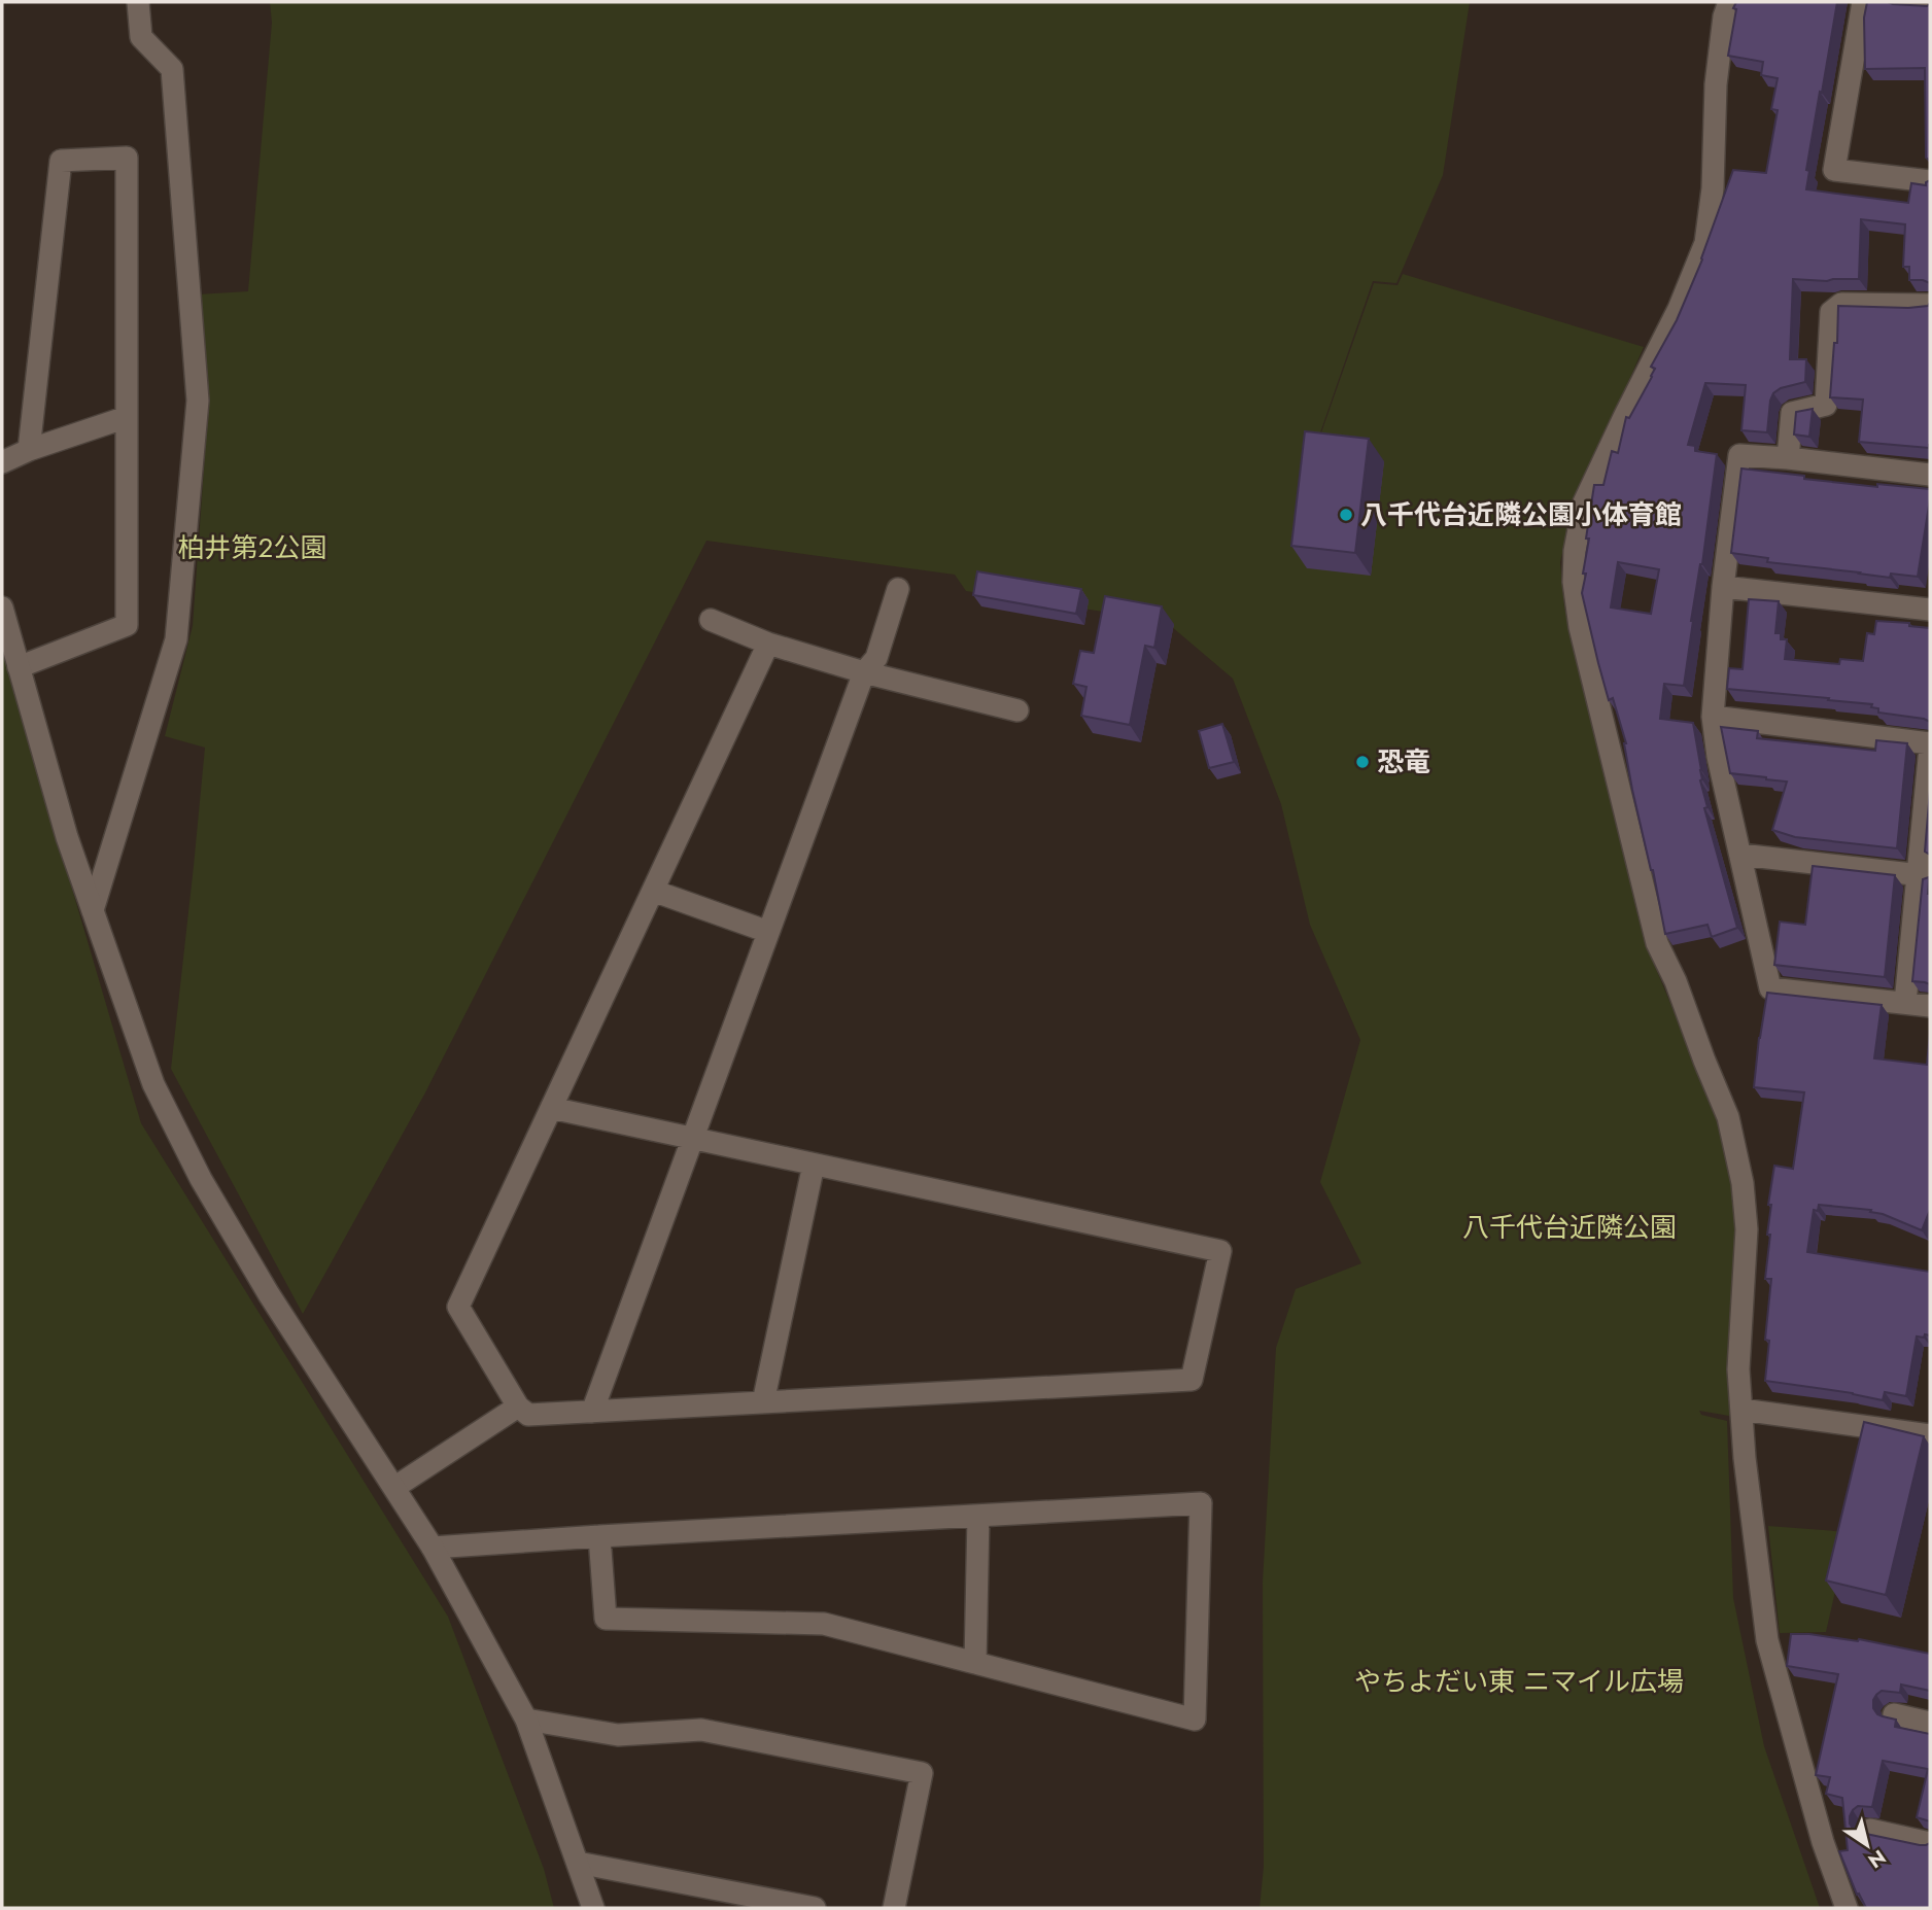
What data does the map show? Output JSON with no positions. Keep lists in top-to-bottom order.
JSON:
{
  "parks": ["柏井第2公園", "八千代台近隣公園", "やちよだい東 ニマイル広場"],
  "places": ["八千代台近隣公園小体育館", "恐竜"],
  "north": "bottom right"
}
